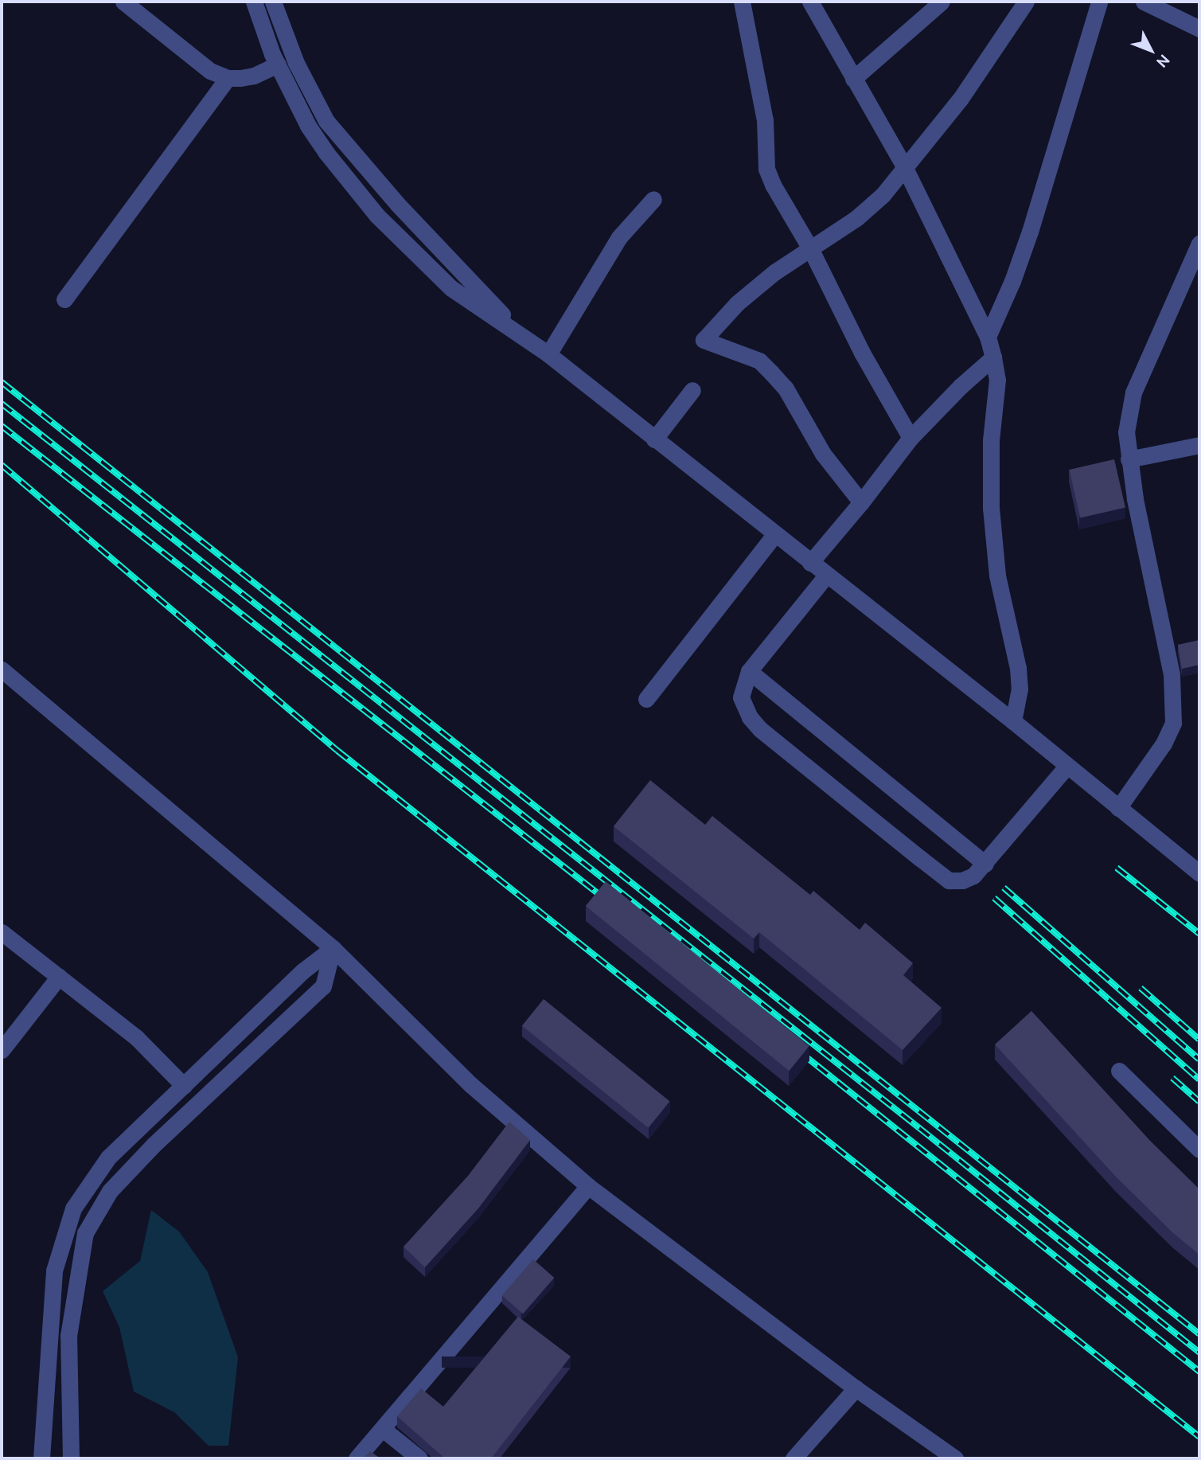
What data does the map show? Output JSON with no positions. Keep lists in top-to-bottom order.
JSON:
{
  "north": "bottom right"
}
